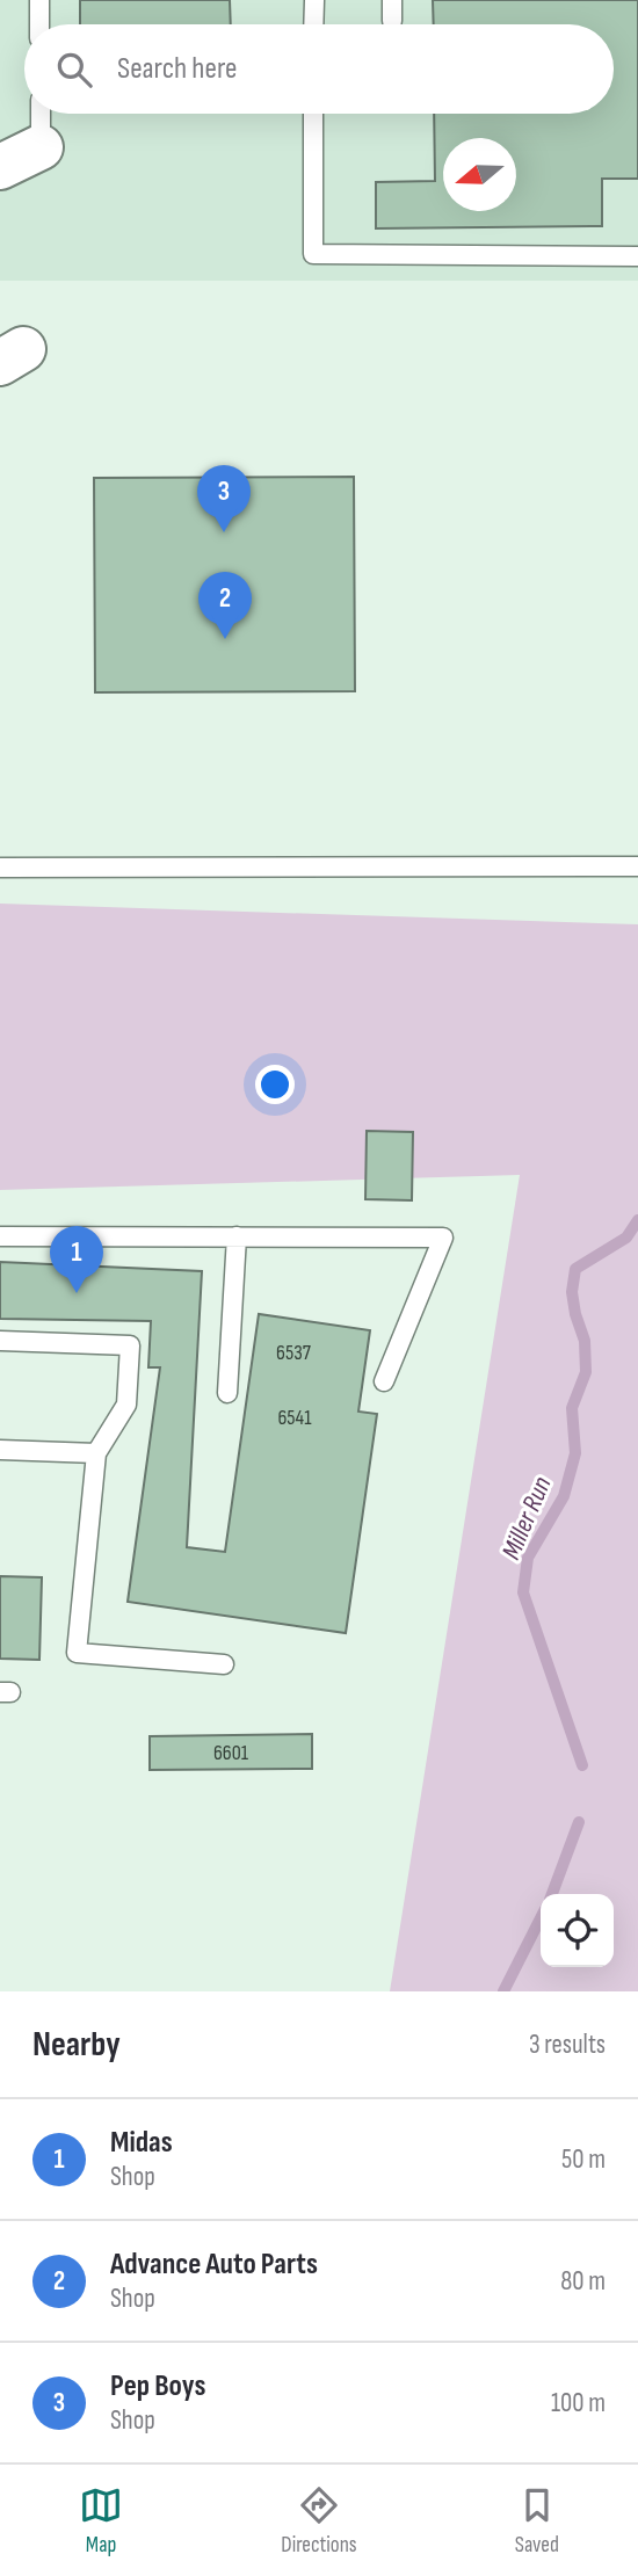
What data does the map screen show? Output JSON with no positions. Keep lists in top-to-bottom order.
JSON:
{
  "water": ["Miller Run"],
  "house_numbers": ["6537", "6541", "6601"],
  "north": "left",
  "page": {
    "search": "Search here",
    "pins": ["3", "2", "1"],
    "heading": ["Nearby", "3 results"],
    "list": [
      {
        "mark": "1",
        "name": "Midas",
        "note": "Shop",
        "value": "50 m"
      },
      {
        "mark": "2",
        "name": "Advance Auto Parts",
        "note": "Shop",
        "value": "80 m"
      },
      {
        "mark": "3",
        "name": "Pep Boys",
        "note": "Shop",
        "value": "100 m"
      }
    ],
    "nav": ["Map", "Directions", "Saved"]
  }
}
